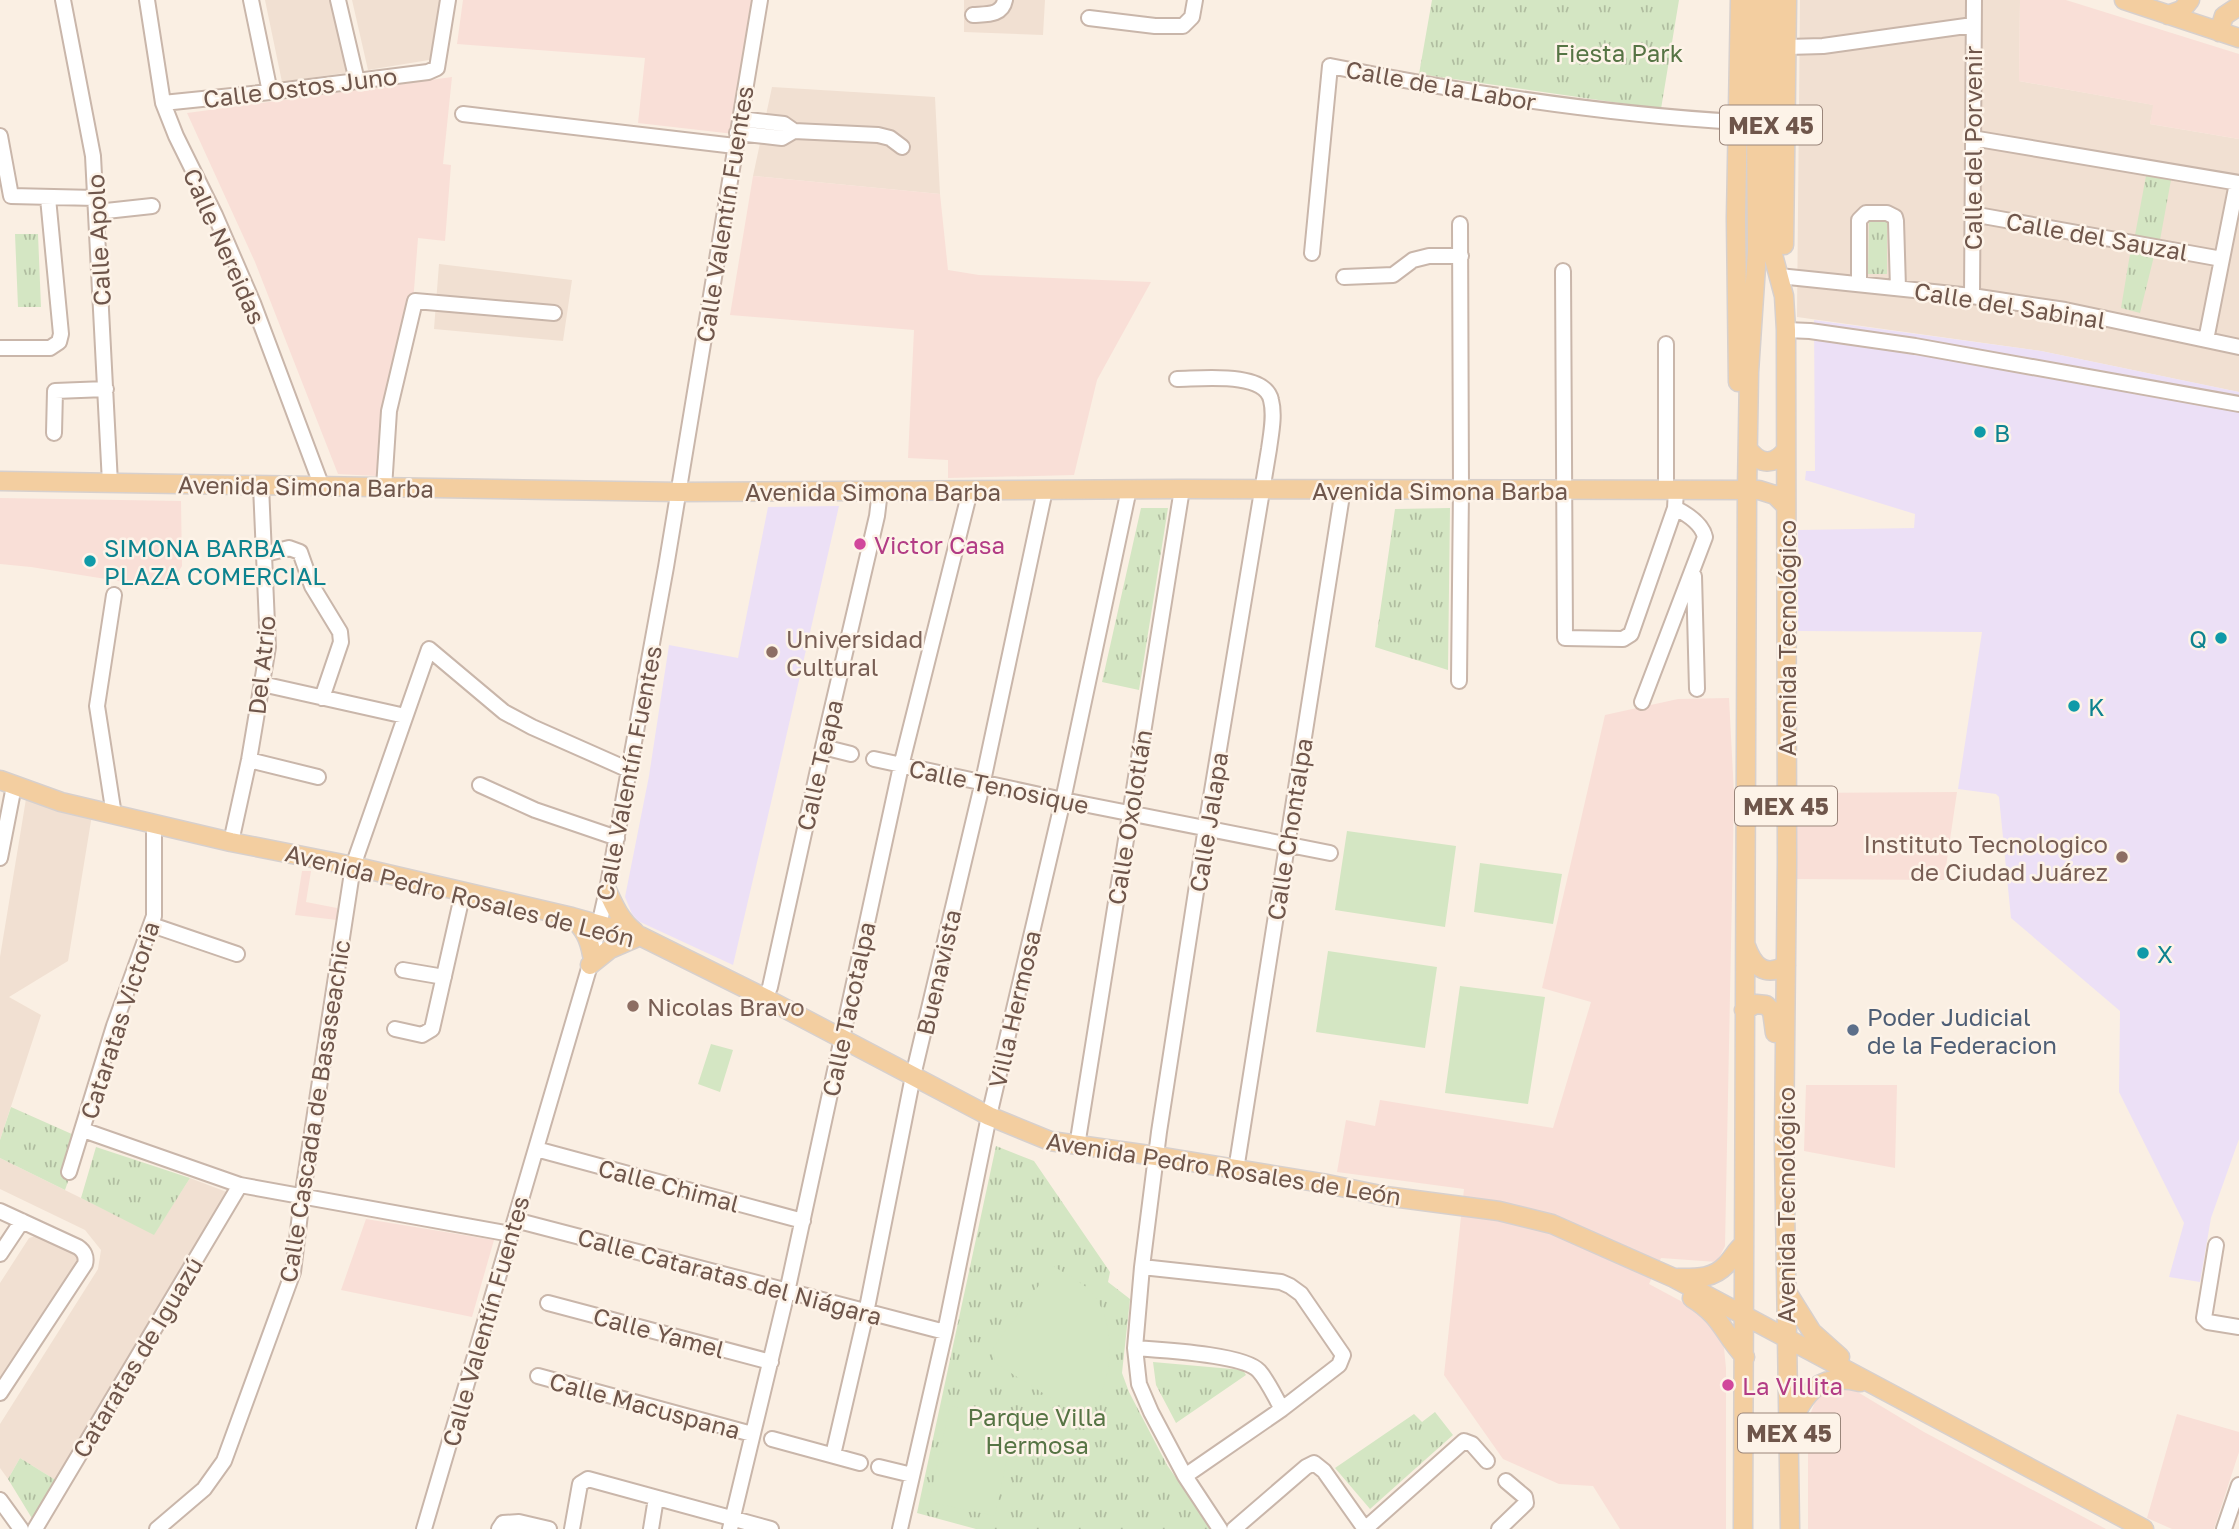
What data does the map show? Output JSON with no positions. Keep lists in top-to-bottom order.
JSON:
{
  "streets": {
    "main road": [
      "MEX 45",
      "Avenida Simona Barba",
      "Avenida Tecnológico",
      "Avenida Pedro Rosales de León"
    ],
    "street": [
      "Calle de la Labor",
      "Calle Ostos Juno",
      "Calle del Porvenir",
      "Calle Valentín Fuentes",
      "Calle del Sauzal",
      "Calle Apolo",
      "Calle Nereidas",
      "Calle del Sabinal",
      "Del Atrio",
      "Calle Teapa",
      "Calle Tenosique",
      "Calle Oxolotlán",
      "Calle Jalapa",
      "Calle Chontalpa",
      "Buenavista",
      "Calle Tacotalpa",
      "Villa Hermosa",
      "Cataratas Victoria",
      "Calle Cascada de Basaseachic",
      "Calle Chimal",
      "Calle Cataratas del Niágara",
      "Calle Yamel",
      "Cataratas de Iguazú",
      "Calle Macuspana"
    ]
  },
  "crossings": [
    ["Calle Ostos Juno", "Calle Nereidas"],
    ["Calle del Porvenir", "Calle del Sauzal"],
    ["Calle del Porvenir", "Calle del Sabinal"],
    ["Calle Valentín Fuentes", "Avenida Simona Barba"],
    ["Calle Valentín Fuentes", "Avenida Pedro Rosales de León"],
    ["Calle Valentín Fuentes", "Calle Cascada de Basaseachic"],
    ["Calle Valentín Fuentes", "Calle Chimal"],
    ["Calle Valentín Fuentes", "Calle Cataratas del Niágara"],
    ["Calle Apolo", "Avenida Simona Barba"],
    ["Calle Nereidas", "Avenida Simona Barba"],
    ["Calle del Sabinal", "Avenida Tecnológico"],
    ["Avenida Simona Barba", "Avenida Tecnológico"],
    ["Avenida Simona Barba", "Del Atrio"],
    ["Avenida Simona Barba", "Calle Teapa"],
    ["Avenida Simona Barba", "Calle Oxolotlán"],
    ["Avenida Simona Barba", "Calle Jalapa"],
    ["Avenida Simona Barba", "Calle Chontalpa"],
    ["Avenida Simona Barba", "Buenavista"],
    ["Avenida Simona Barba", "Calle Tacotalpa"],
    ["Avenida Simona Barba", "Villa Hermosa"],
    ["Avenida Tecnológico", "Avenida Pedro Rosales de León"],
    ["Del Atrio", "Avenida Pedro Rosales de León"],
    ["Calle Teapa", "Avenida Pedro Rosales de León"],
    ["Calle Tenosique", "Calle Oxolotlán"],
    ["Calle Tenosique", "Calle Jalapa"],
    ["Calle Tenosique", "Calle Chontalpa"],
    ["Calle Tenosique", "Buenavista"],
    ["Calle Tenosique", "Calle Tacotalpa"],
    ["Calle Tenosique", "Villa Hermosa"],
    ["Calle Oxolotlán", "Avenida Pedro Rosales de León"],
    ["Calle Jalapa", "Avenida Pedro Rosales de León"],
    ["Calle Chontalpa", "Avenida Pedro Rosales de León"],
    ["Avenida Pedro Rosales de León", "Buenavista"],
    ["Avenida Pedro Rosales de León", "Calle Tacotalpa"],
    ["Avenida Pedro Rosales de León", "Villa Hermosa"],
    ["Avenida Pedro Rosales de León", "Cataratas Victoria"],
    ["Avenida Pedro Rosales de León", "Calle Cascada de Basaseachic"],
    ["Buenavista", "Calle Cataratas del Niágara"],
    ["Buenavista", "Calle Macuspana"],
    ["Calle Tacotalpa", "Calle Chimal"],
    ["Calle Tacotalpa", "Calle Cataratas del Niágara"],
    ["Calle Tacotalpa", "Calle Yamel"],
    ["Calle Tacotalpa", "Calle Macuspana"],
    ["Villa Hermosa", "Calle Cataratas del Niágara"],
    ["Cataratas Victoria", "Calle Cataratas del Niágara"],
    ["Calle Cascada de Basaseachic", "Calle Cataratas del Niágara"],
    ["Calle Cataratas del Niágara", "Cataratas de Iguazú"]
  ],
  "parks": ["Fiesta Park", "Parque Villa Hermosa"],
  "places": [
    "B",
    "Victor Casa",
    "SIMONA BARBA PLAZA COMERCIAL",
    "Q",
    "Universidad Cultural",
    "K",
    "Instituto Tecnologico de Ciudad Juárez",
    "X",
    "Nicolas Bravo",
    "Poder Judicial de la Federacion",
    "La Villita"
  ]
}
